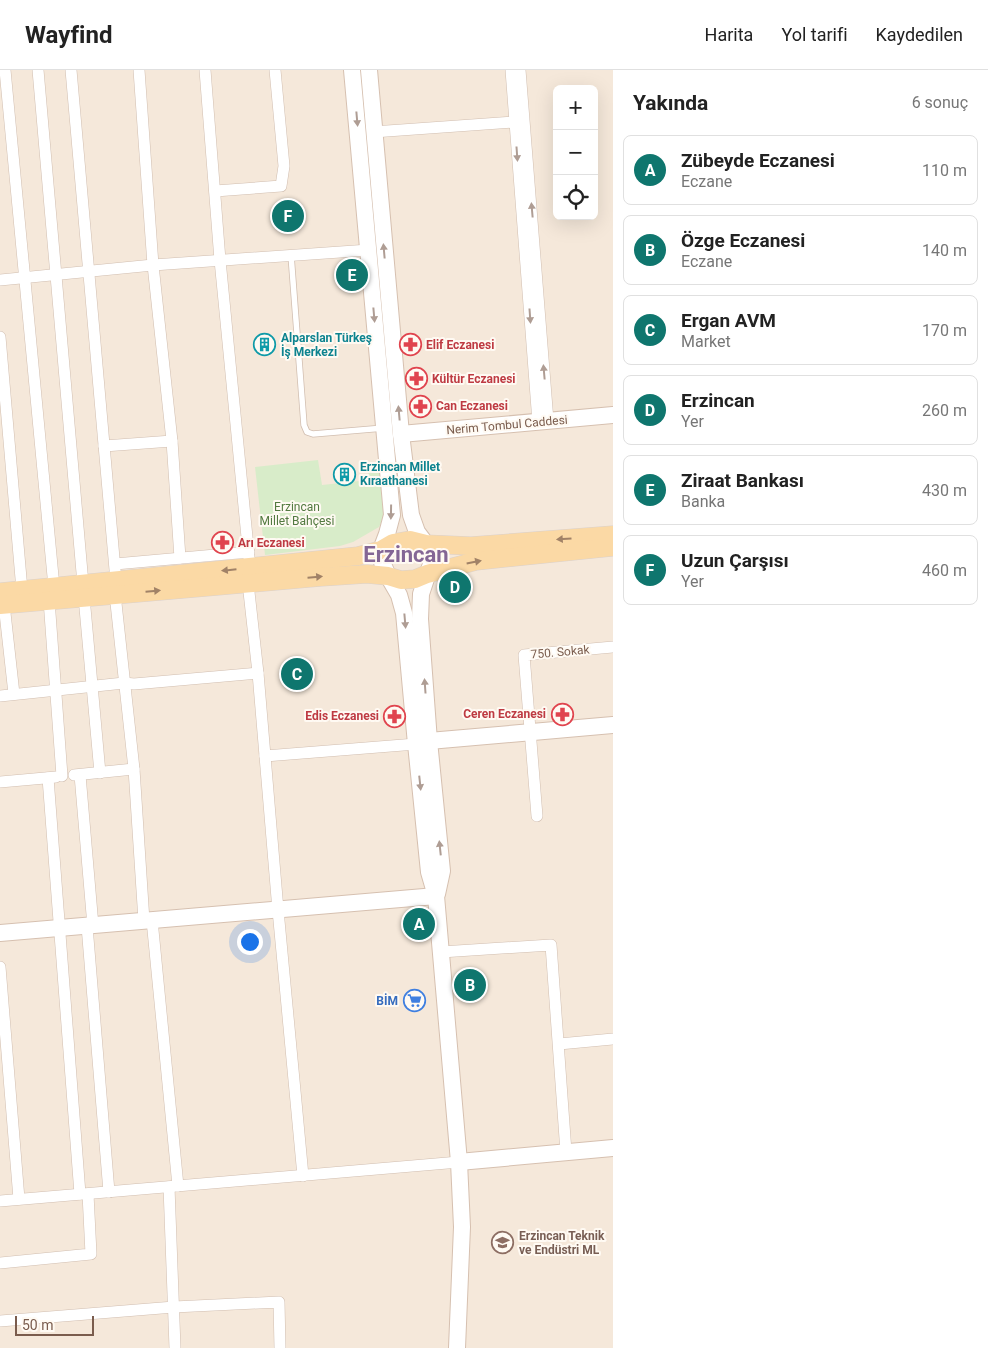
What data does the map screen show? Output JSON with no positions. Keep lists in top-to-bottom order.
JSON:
{
  "streets": {
    "main road": ["Nerim Tombul Caddesi"],
    "street": ["750. Sokak"]
  },
  "districts": ["Erzincan"],
  "parks": ["Erzincan Millet Bahçesi"],
  "places": {
    "building": ["Alparslan Türkeş İş Merkezi", "Erzincan Millet Kıraathanesi"],
    "pharmacy": [
      "Elif Eczanesi",
      "Kültür Eczanesi",
      "Can Eczanesi",
      "Arı Eczanesi",
      "Ceren Eczanesi",
      "Edis Eczanesi"
    ],
    "supermarket": ["BİM"],
    "school or university": ["Erzincan Teknik ve Endüstri ML"]
  },
  "scale_bar": "50 m",
  "page": {
    "header": "Wayfind",
    "nav": ["Harita", "Yol tarifi", "Kaydedilen"],
    "heading": ["Yakında", "6 sonuç"],
    "map_buttons": ["+", "−"],
    "list": [
      {
        "mark": "A",
        "name": "Zübeyde Eczanesi",
        "note": "Eczane",
        "value": "110 m"
      },
      {
        "mark": "B",
        "name": "Özge Eczanesi",
        "note": "Eczane",
        "value": "140 m"
      },
      {
        "mark": "C",
        "name": "Ergan AVM",
        "note": "Market",
        "value": "170 m"
      },
      {
        "mark": "D",
        "name": "Erzincan",
        "note": "Yer",
        "value": "260 m"
      },
      {
        "mark": "E",
        "name": "Ziraat Bankası",
        "note": "Banka",
        "value": "430 m"
      },
      {
        "mark": "F",
        "name": "Uzun Çarşısı",
        "note": "Yer",
        "value": "460 m"
      }
    ],
    "pins": [
      "F",
      "E",
      "D",
      "C",
      "A",
      "B"
    ],
    "scale": "50 m"
  }
}
